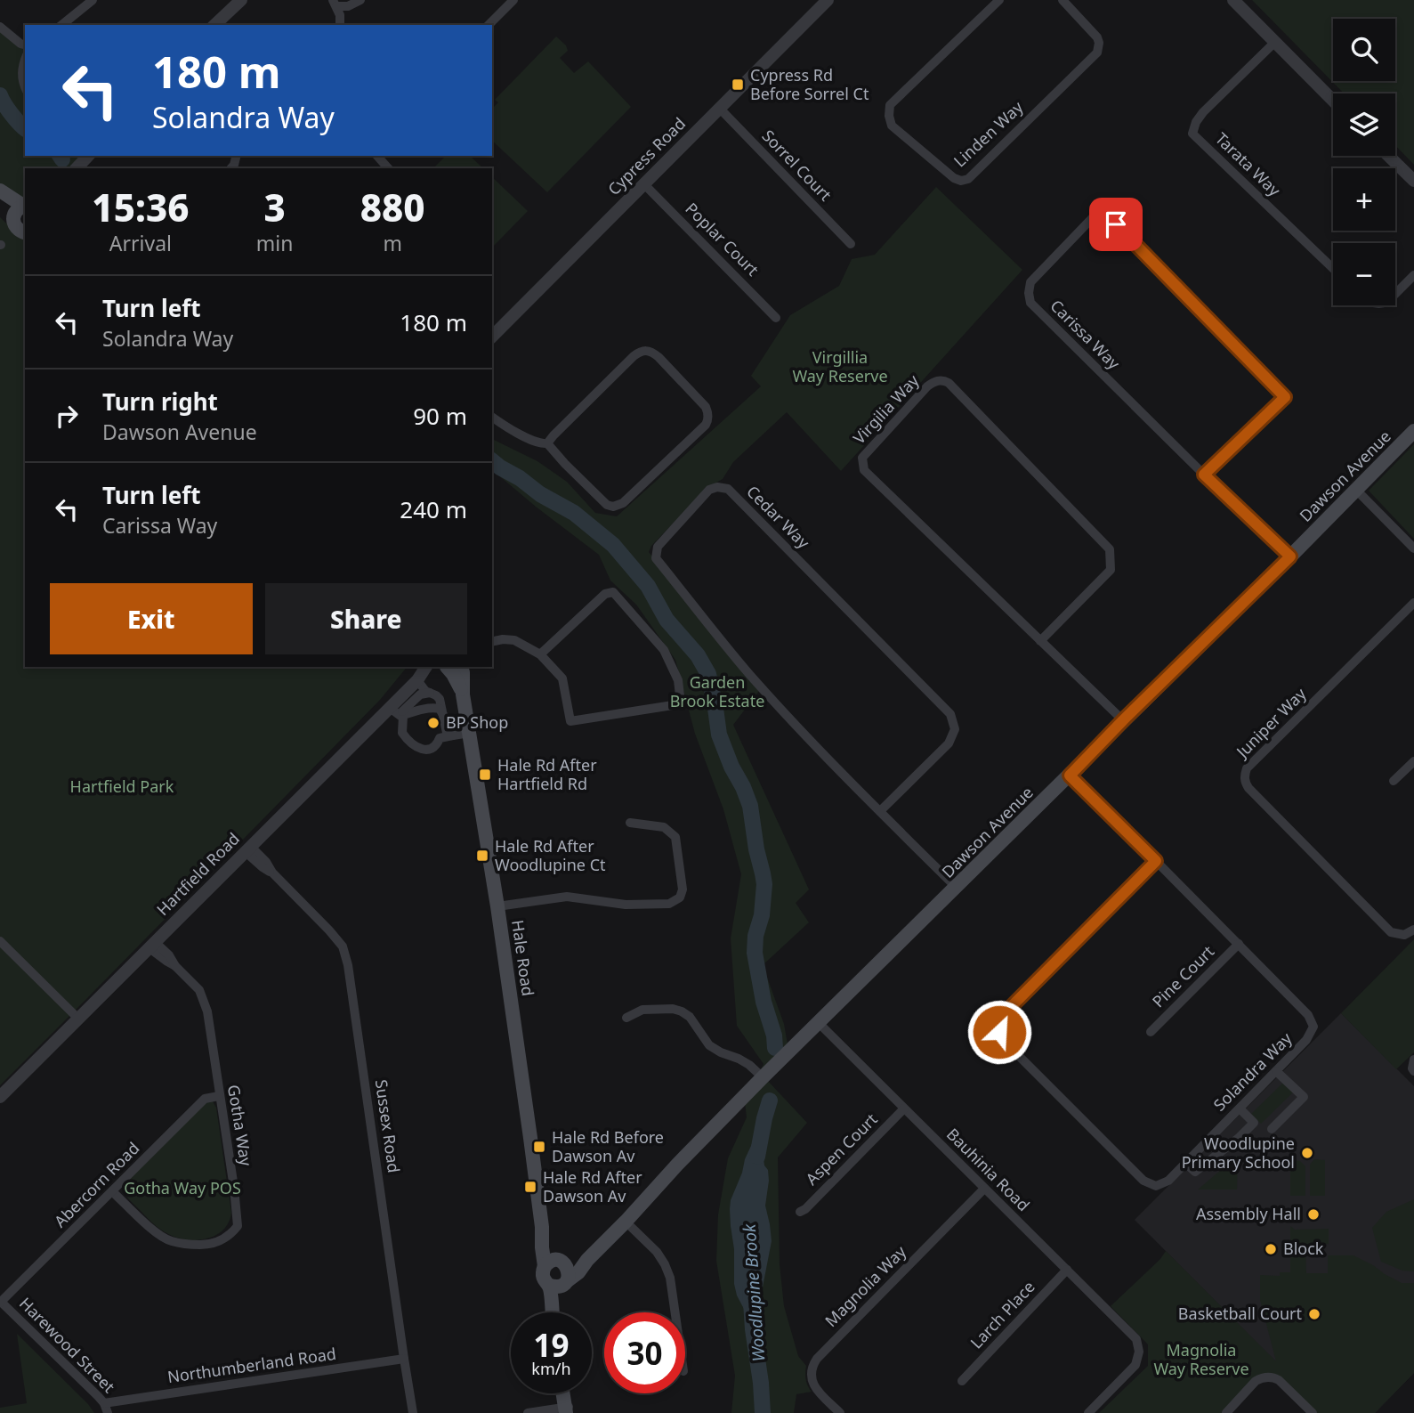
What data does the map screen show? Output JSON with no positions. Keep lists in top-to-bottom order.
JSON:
{
  "streets": {
    "main road": ["Dawson Avenue", "Hale Road"],
    "street": [
      "Linden Way",
      "Cypress Road",
      "Tarata Way",
      "Sorrel Court",
      "Poplar Court",
      "Carissa Way",
      "Virgilia Way",
      "Cedar Way",
      "Juniper Way",
      "Hartfield Road",
      "Pine Court",
      "Solandra Way",
      "Gotha Way",
      "Sussex Road",
      "Aspen Court",
      "Bauhinia Road",
      "Abercorn Road",
      "Magnolia Way",
      "Larch Place",
      "Harewood Street",
      "Northumberland Road"
    ]
  },
  "crossings": [
    ["Cypress Road", "Sorrel Court"],
    ["Cypress Road", "Poplar Court"],
    ["Carissa Way", "Dawson Avenue"],
    ["Virgilia Way", "Dawson Avenue"],
    ["Dawson Avenue", "Cedar Way"],
    ["Dawson Avenue", "Hale Road"],
    ["Dawson Avenue", "Solandra Way"],
    ["Dawson Avenue", "Bauhinia Road"],
    ["Hartfield Road", "Gotha Way"],
    ["Hartfield Road", "Sussex Road"],
    ["Pine Court", "Solandra Way"],
    ["Gotha Way", "Abercorn Road"],
    ["Sussex Road", "Northumberland Road"],
    ["Aspen Court", "Bauhinia Road"],
    ["Bauhinia Road", "Magnolia Way"],
    ["Bauhinia Road", "Larch Place"],
    ["Abercorn Road", "Harewood Street"],
    ["Harewood Street", "Northumberland Road"]
  ],
  "water": ["Woodlupine Brook"],
  "parks": [
    "Virgillia Way Reserve",
    "Garden Brook Estate",
    "Hartfield Park",
    "Gotha Way POS",
    "Magnolia Way Reserve"
  ],
  "places": {
    "transit": [
      "Cypress Rd Before Sorrel Ct",
      "Hale Rd After Hartfield Rd",
      "Hale Rd After Woodlupine Ct",
      "Hale Rd Before Dawson Av",
      "Hale Rd After Dawson Av"
    ],
    "other": [
      "BP Shop",
      "Woodlupine Primary School",
      "Assembly Hall",
      "Block",
      "Basketball Court"
    ]
  },
  "page": {
    "map_buttons": ["+", "−"],
    "turn": ["180 m", "Solandra Way"],
    "eta": [
      "15:36",
      "Arrival",
      "3",
      "min",
      "880",
      "m"
    ],
    "list": [
      {
        "name": "Turn left",
        "note": "Solandra Way",
        "value": "180 m"
      },
      {
        "name": "Turn right",
        "note": "Dawson Avenue",
        "value": "90 m"
      },
      {
        "name": "Turn left",
        "note": "Carissa Way",
        "value": "240 m"
      }
    ],
    "buttons": ["Exit", "Share"],
    "speed": "19 km/h",
    "limit": "30"
  }
}
